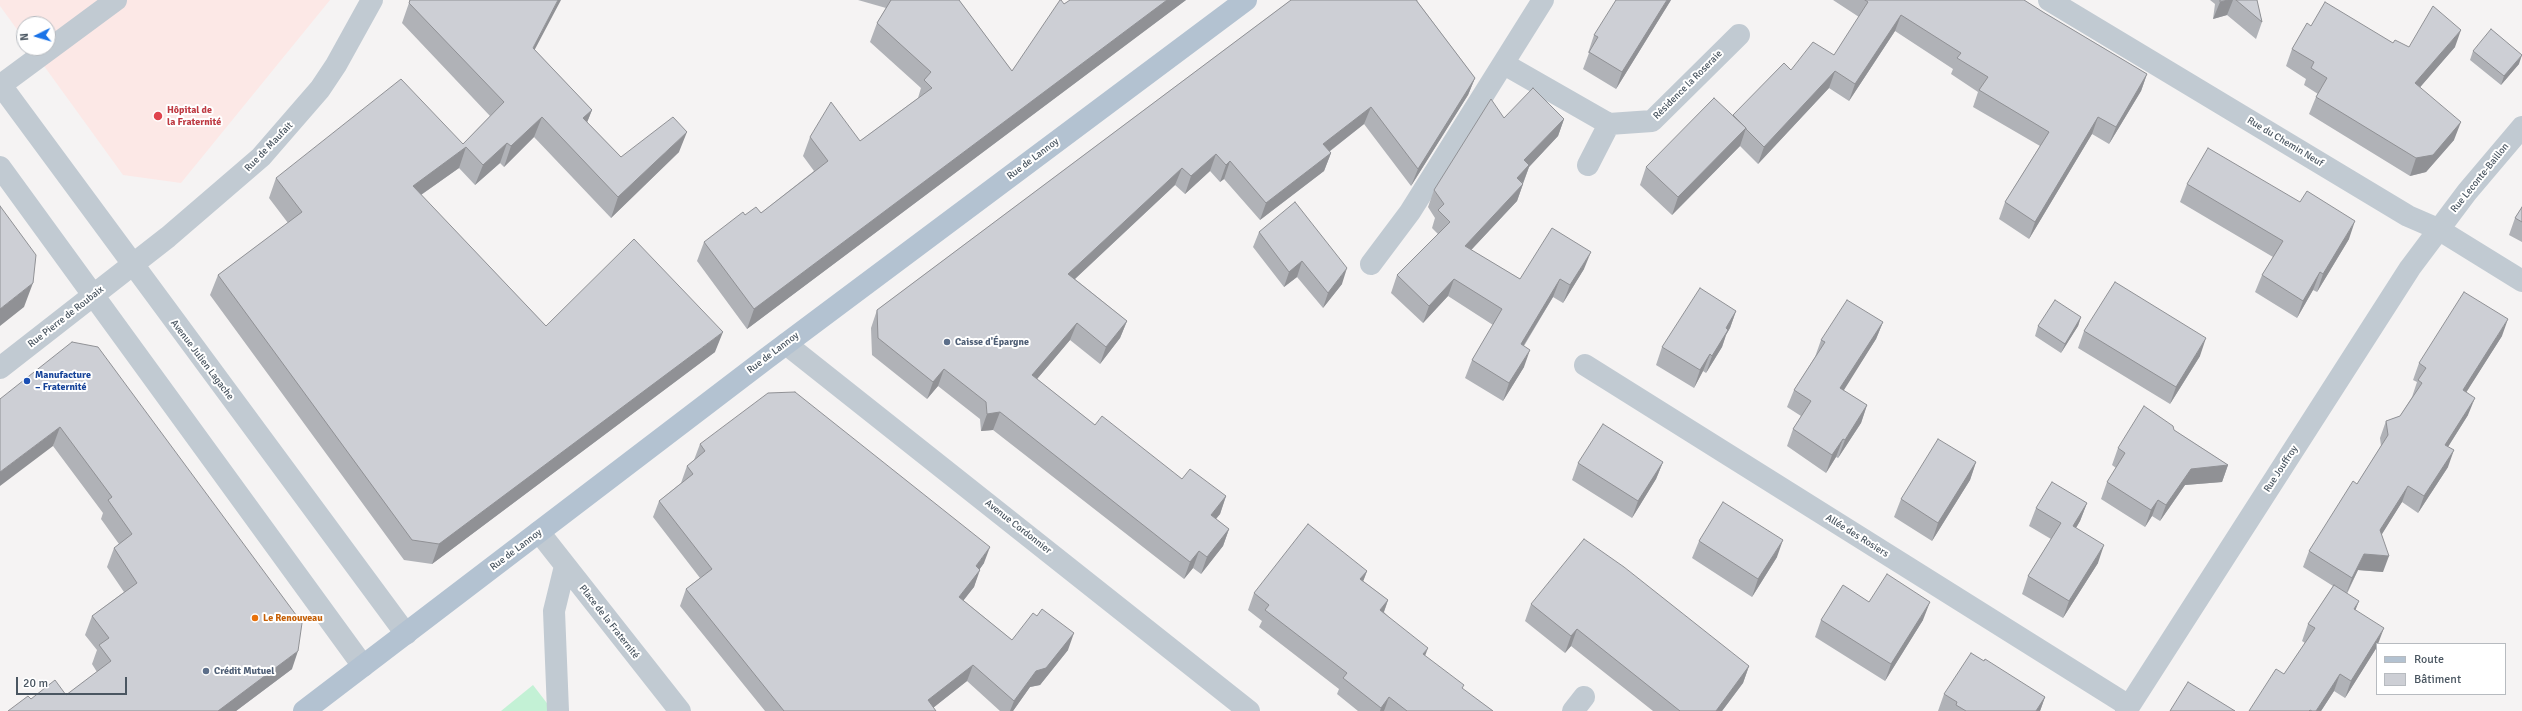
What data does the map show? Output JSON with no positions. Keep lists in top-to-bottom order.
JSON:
{
  "streets": {
    "main road": ["Rue de Lannoy"],
    "street": [
      "Résidence la Roseraie",
      "Rue du Chemin Neuf",
      "Rue de Maufait",
      "Rue Leconte-Baillon",
      "Rue Pierre de Roubaix",
      "Avenue Julien Lagache",
      "Rue Jouffroy",
      "Avenue Cordonnier",
      "Allée des Rosiers",
      "Place de la Fraternité"
    ]
  },
  "crossings": [
    ["Rue du Chemin Neuf", "Rue Leconte-Baillon"],
    ["Rue du Chemin Neuf", "Rue Jouffroy"],
    ["Rue de Maufait", "Rue Pierre de Roubaix"],
    ["Rue de Maufait", "Avenue Julien Lagache"],
    ["Rue de Lannoy", "Avenue Julien Lagache"],
    ["Rue de Lannoy", "Avenue Cordonnier"],
    ["Rue de Lannoy", "Place de la Fraternité"],
    ["Rue Leconte-Baillon", "Rue Jouffroy"],
    ["Rue Pierre de Roubaix", "Avenue Julien Lagache"],
    ["Rue Jouffroy", "Allée des Rosiers"]
  ],
  "places": [
    "Hôpital de la Fraternité",
    "Caisse d'Épargne",
    "Manufacture – Fraternité",
    "Le Renouveau",
    "Crédit Mutuel"
  ],
  "legend": ["Route", "Bâtiment"],
  "scale_bar": "20 m",
  "north": "left"
}
